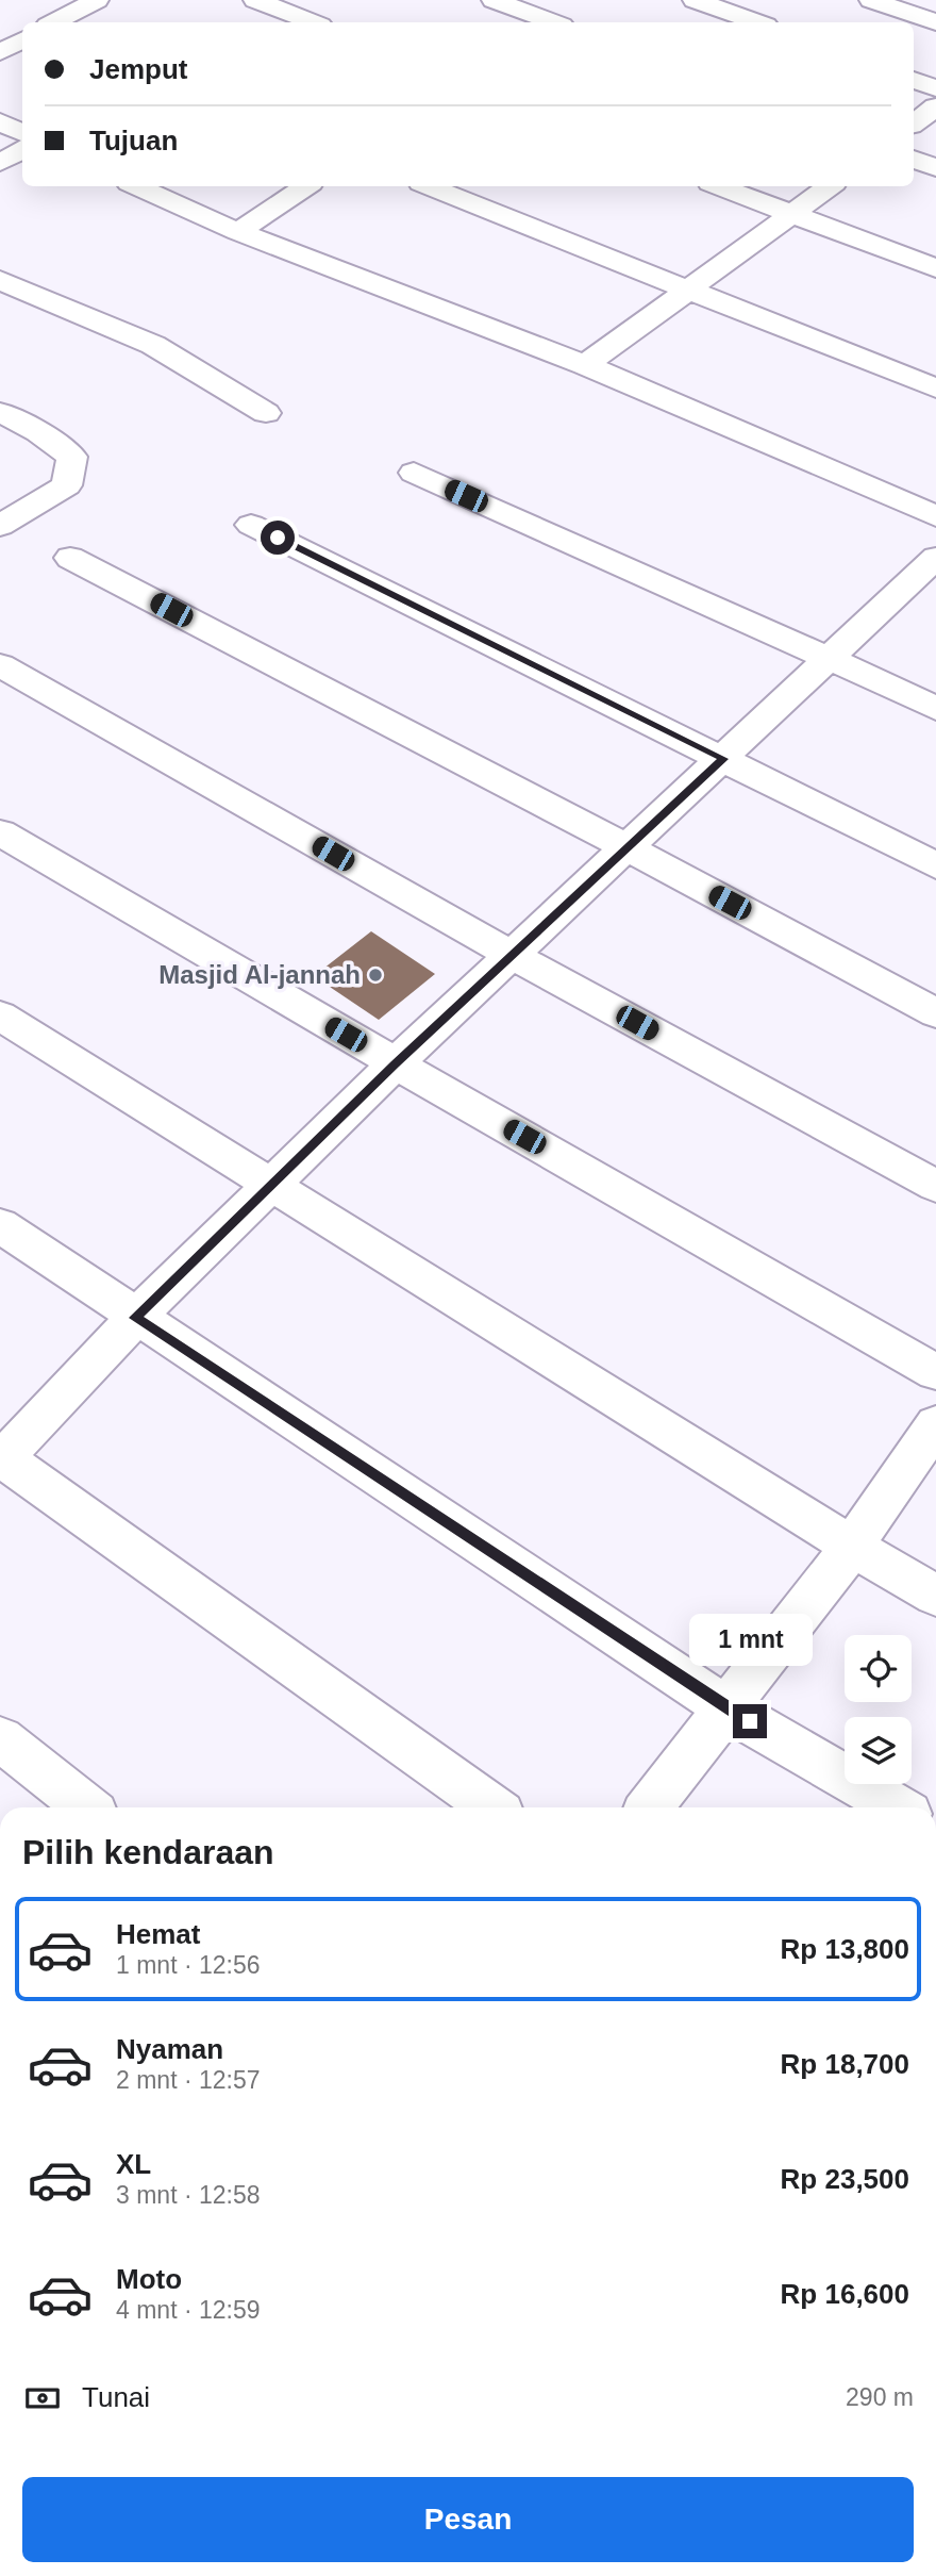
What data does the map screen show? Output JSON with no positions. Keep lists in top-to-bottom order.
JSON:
{
  "places": ["Masjid Al-jannah"],
  "page": {
    "banner": ["Jemput", "Tujuan"],
    "bubble": "1 mnt",
    "heading": "Pilih kendaraan",
    "list": [
      {
        "name": "Hemat",
        "note": "1 mnt · 12:56",
        "value": "Rp 13,800"
      },
      {
        "name": "Nyaman",
        "note": "2 mnt · 12:57",
        "value": "Rp 18,700"
      },
      {
        "name": "XL",
        "note": "3 mnt · 12:58",
        "value": "Rp 23,500"
      },
      {
        "name": "Moto",
        "note": "4 mnt · 12:59",
        "value": "Rp 16,600"
      }
    ],
    "pay": ["Tunai", "290 m"],
    "buttons": "Pesan"
  }
}
